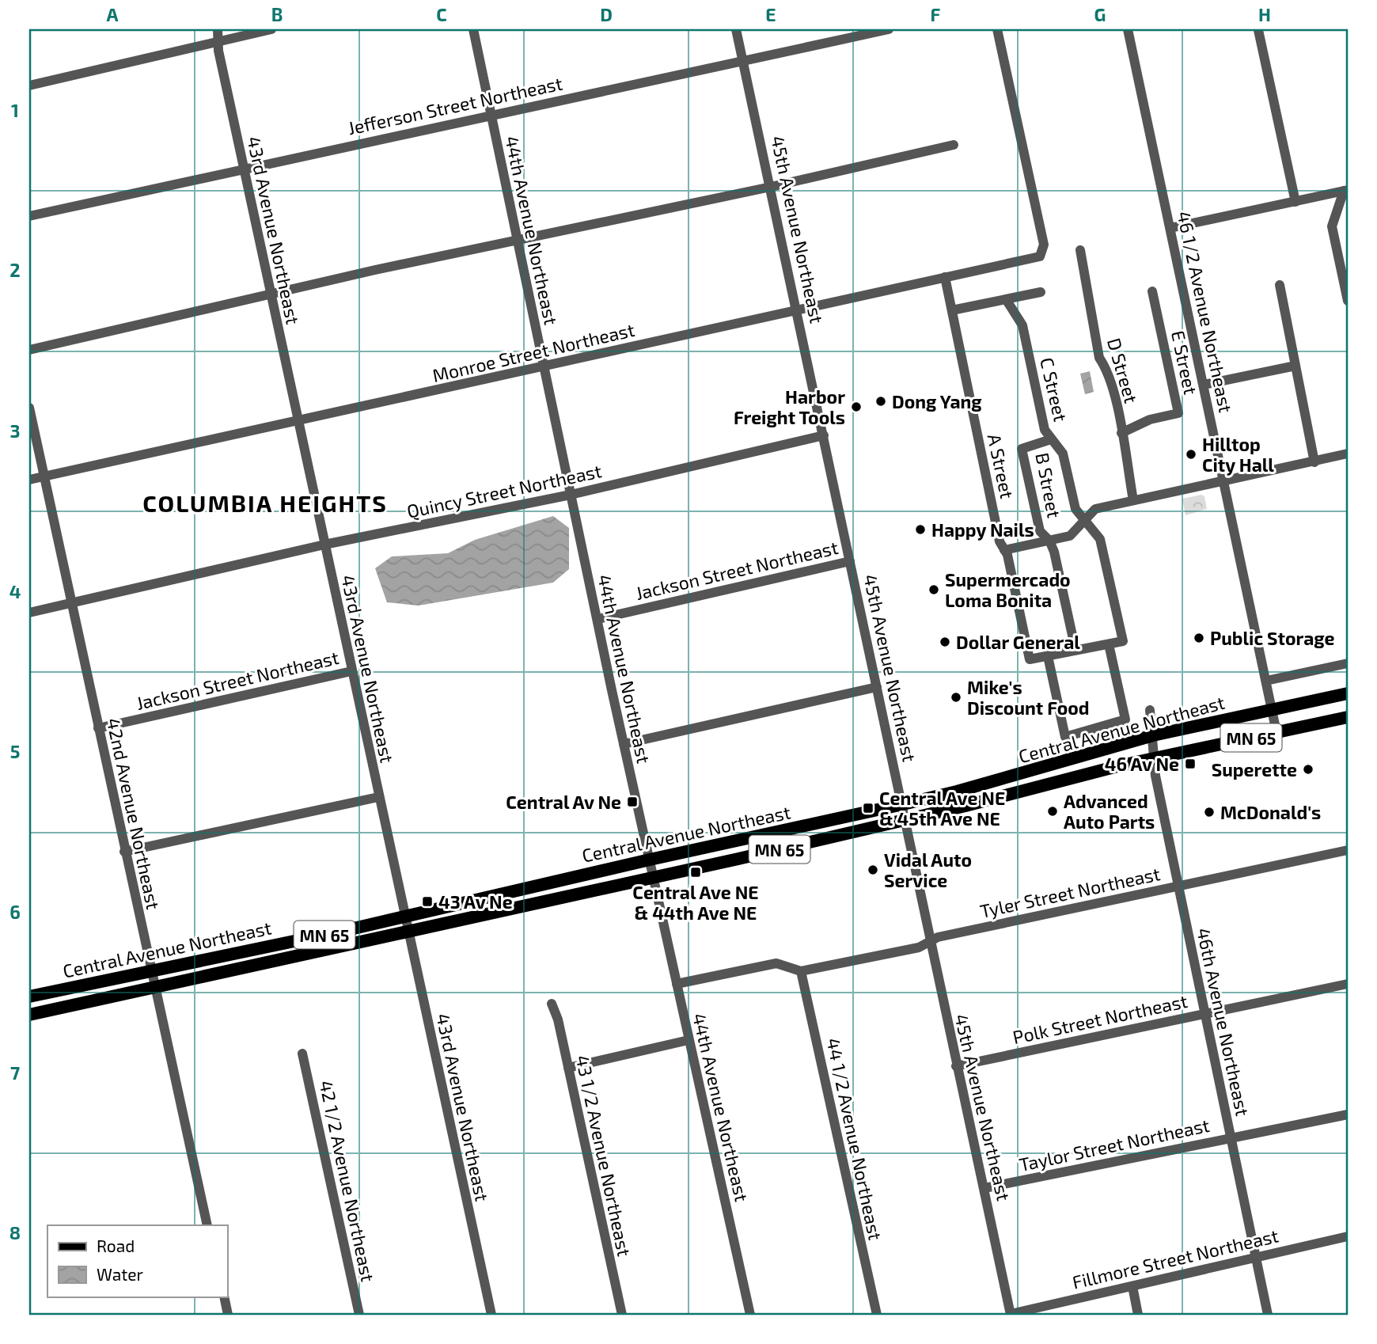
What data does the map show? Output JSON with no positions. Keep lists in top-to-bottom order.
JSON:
{
  "streets": {
    "main road": ["Central Avenue Northeast", "MN 65"],
    "street": [
      "Jefferson Street Northeast",
      "45th Avenue Northeast",
      "43rd Avenue Northeast",
      "44th Avenue Northeast",
      "46 1/2 Avenue Northeast",
      "Monroe Street Northeast",
      "E Street",
      "D Street",
      "C Street",
      "A Street",
      "B Street",
      "Quincy Street Northeast",
      "Jackson Street Northeast",
      "42nd Avenue Northeast",
      "Tyler Street Northeast",
      "Polk Street Northeast",
      "46th Avenue Northeast",
      "44 1/2 Avenue Northeast",
      "Taylor Street Northeast",
      "43 1/2 Avenue Northeast",
      "42 1/2 Avenue Northeast",
      "Fillmore Street Northeast"
    ]
  },
  "crossings": [
    ["Jefferson Street Northeast", "45th Avenue Northeast"],
    ["Jefferson Street Northeast", "43rd Avenue Northeast"],
    ["Jefferson Street Northeast", "44th Avenue Northeast"],
    ["45th Avenue Northeast", "Monroe Street Northeast"],
    ["45th Avenue Northeast", "Quincy Street Northeast"],
    ["45th Avenue Northeast", "Jackson Street Northeast"],
    ["45th Avenue Northeast", "Central Avenue Northeast"],
    ["45th Avenue Northeast", "Tyler Street Northeast"],
    ["45th Avenue Northeast", "Polk Street Northeast"],
    ["45th Avenue Northeast", "Taylor Street Northeast"],
    ["45th Avenue Northeast", "Fillmore Street Northeast"],
    ["43rd Avenue Northeast", "Monroe Street Northeast"],
    ["43rd Avenue Northeast", "Quincy Street Northeast"],
    ["43rd Avenue Northeast", "Jackson Street Northeast"],
    ["43rd Avenue Northeast", "Central Avenue Northeast"],
    ["44th Avenue Northeast", "Monroe Street Northeast"],
    ["44th Avenue Northeast", "Quincy Street Northeast"],
    ["44th Avenue Northeast", "Jackson Street Northeast"],
    ["44th Avenue Northeast", "Central Avenue Northeast"],
    ["46 1/2 Avenue Northeast", "Central Avenue Northeast"],
    ["Monroe Street Northeast", "A Street"],
    ["Monroe Street Northeast", "42nd Avenue Northeast"],
    ["E Street", "D Street"],
    ["C Street", "B Street"],
    ["Quincy Street Northeast", "42nd Avenue Northeast"],
    ["Jackson Street Northeast", "42nd Avenue Northeast"],
    ["Central Avenue Northeast", "42nd Avenue Northeast"],
    ["Central Avenue Northeast", "46th Avenue Northeast"],
    ["Tyler Street Northeast", "46th Avenue Northeast"],
    ["Tyler Street Northeast", "44 1/2 Avenue Northeast"],
    ["Polk Street Northeast", "46th Avenue Northeast"],
    ["46th Avenue Northeast", "Taylor Street Northeast"],
    ["46th Avenue Northeast", "Fillmore Street Northeast"]
  ],
  "districts": ["COLUMBIA HEIGHTS"],
  "places": {
    "other": [
      "Dong Yang",
      "Harbor Freight Tools",
      "Hilltop City Hall",
      "Happy Nails",
      "Supermercado Loma Bonita",
      "Public Storage",
      "Dollar General",
      "Mike's Discount Food",
      "Superette",
      "Advanced Auto Parts",
      "McDonald's",
      "Vidal Auto Service"
    ],
    "transit": [
      "46 Av Ne",
      "Central Av Ne",
      "Central Ave NE & 45th Ave NE",
      "Central Ave NE & 44th Ave NE",
      "43 Av Ne"
    ]
  },
  "legend": ["Road", "Water"],
  "grid": {
    "columns": [
      "A",
      "B",
      "C",
      "D",
      "E",
      "F",
      "G",
      "H"
    ],
    "rows": [
      "1",
      "2",
      "3",
      "4",
      "5",
      "6",
      "7",
      "8"
    ]
  }
}
